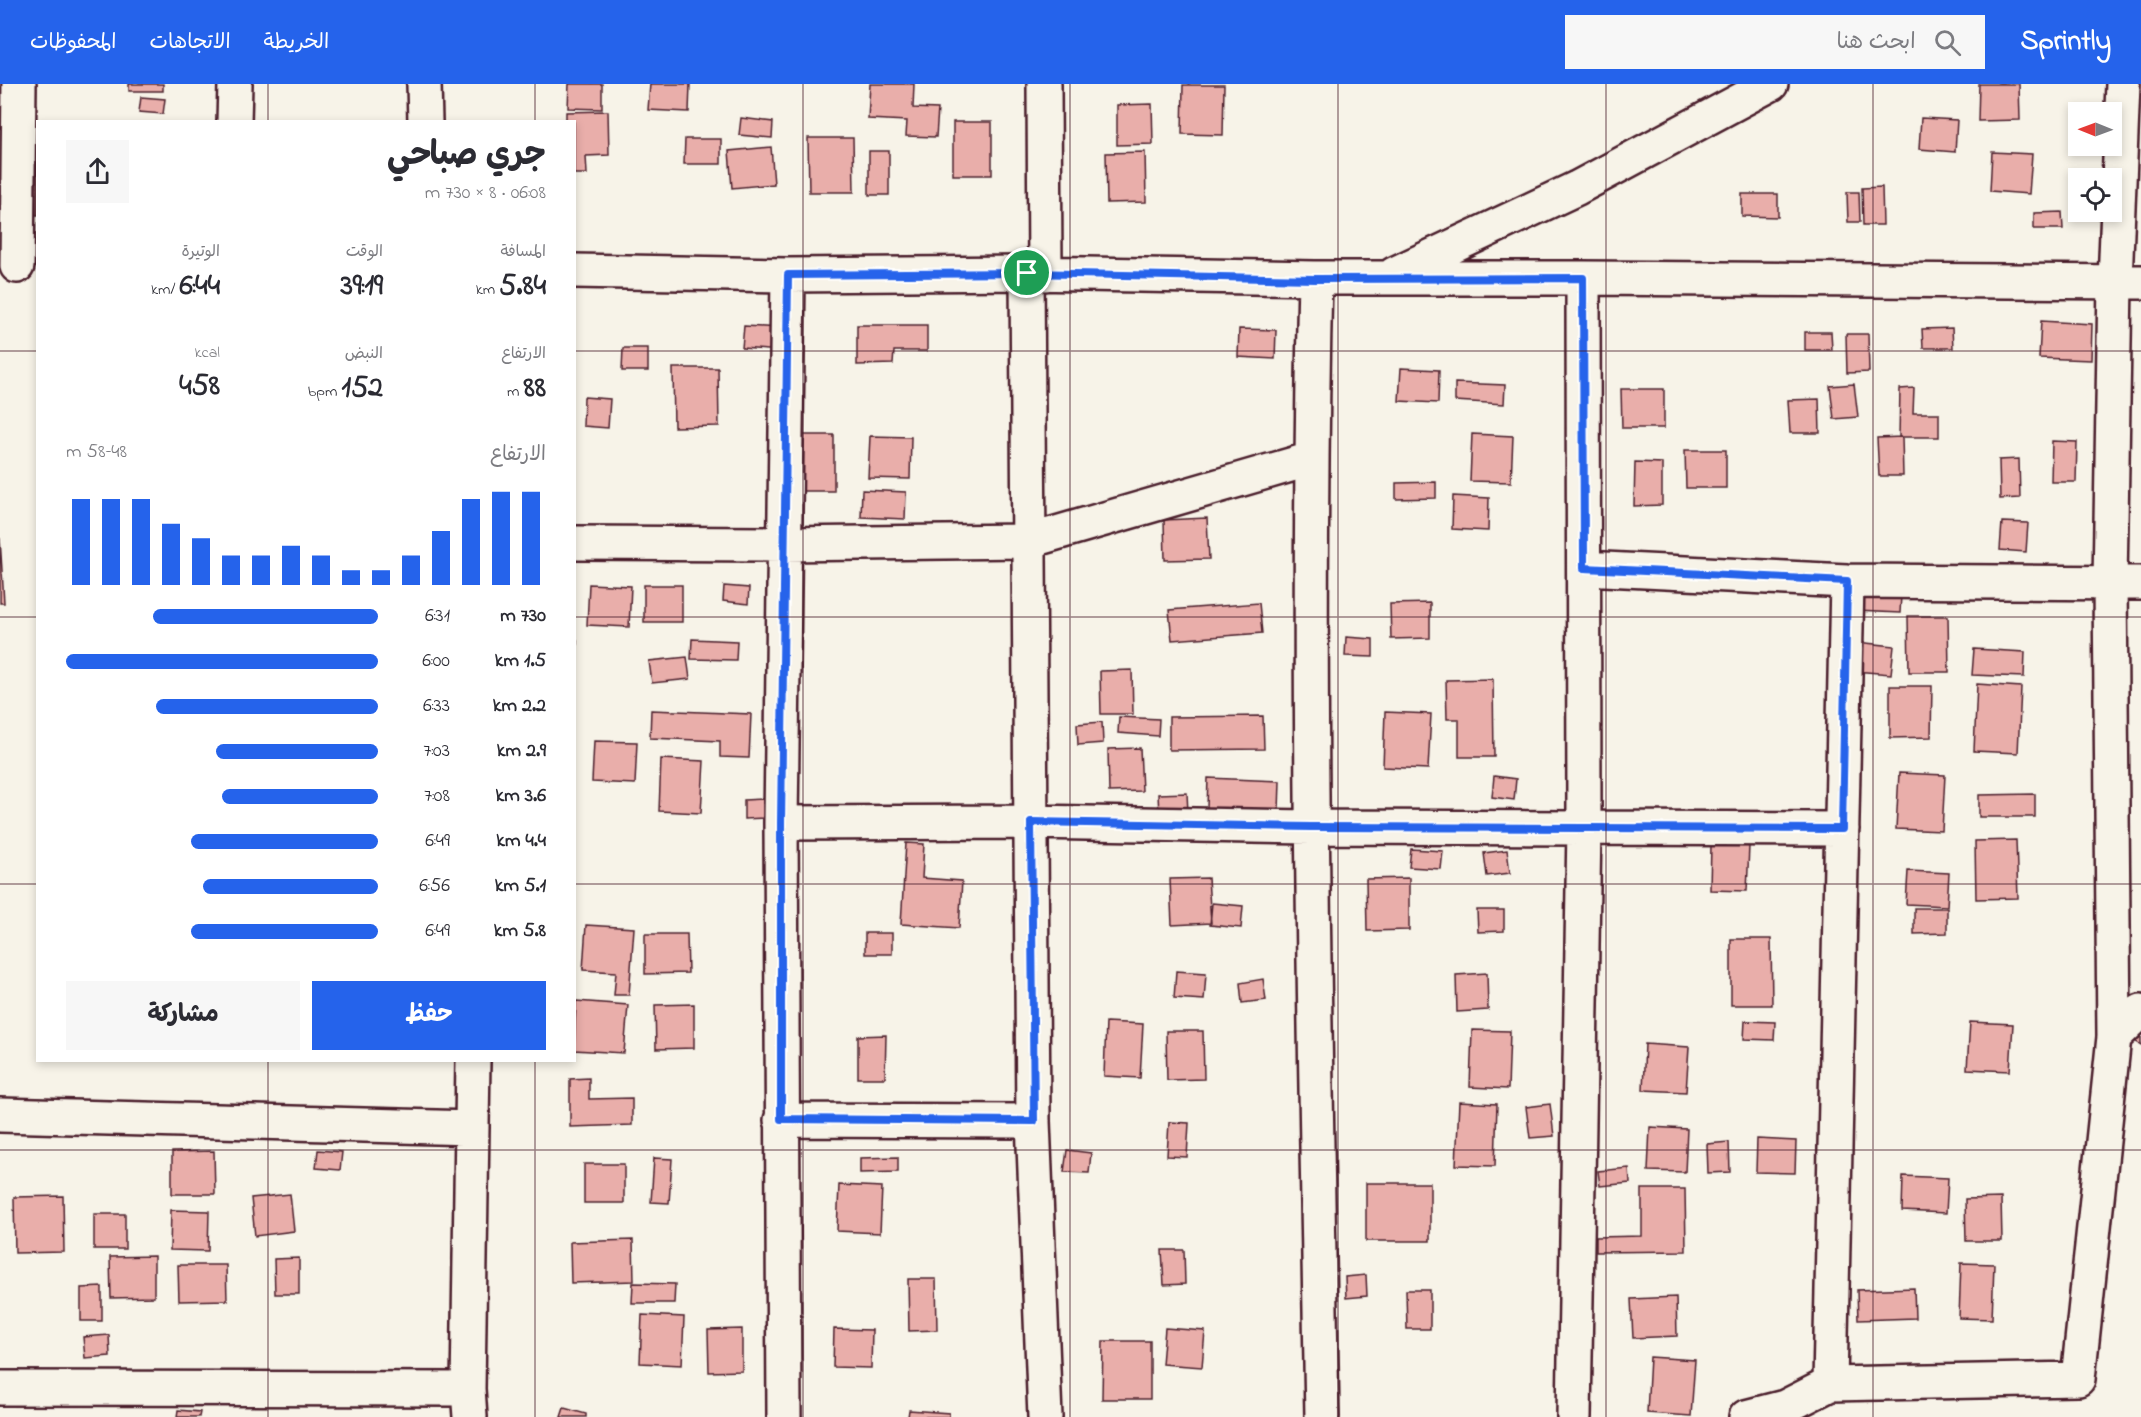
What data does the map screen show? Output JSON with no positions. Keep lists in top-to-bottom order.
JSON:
{
  "north": "left",
  "page": {
    "header": "Sprintly",
    "search": "ابحث هنا",
    "nav": ["الخريطة", "الاتجاهات", "المحفوظات"],
    "heading": ["جري صباحي", "06:08 · 8 × 730 m"],
    "stats": [
      ["المسافة", "5.84 km"],
      ["الوقت", "39:19"],
      ["الوتيرة", "6:44 /km"],
      ["الارتفاع", "88 m"],
      ["النبض", "152 bpm"],
      ["kcal", "458"]
    ],
    "chart": ["الارتفاع", "48–58 m"],
    "list": [
      {
        "name": "730 m",
        "note": "6:31"
      },
      {
        "name": "1.5 km",
        "note": "6:00"
      },
      {
        "name": "2.2 km",
        "note": "6:33"
      },
      {
        "name": "2.9 km",
        "note": "7:03"
      },
      {
        "name": "3.6 km",
        "note": "7:08"
      },
      {
        "name": "4.4 km",
        "note": "6:49"
      },
      {
        "name": "5.1 km",
        "note": "6:56"
      },
      {
        "name": "5.8 km",
        "note": "6:49"
      }
    ],
    "buttons": ["حفظ", "مشاركة"]
  }
}
